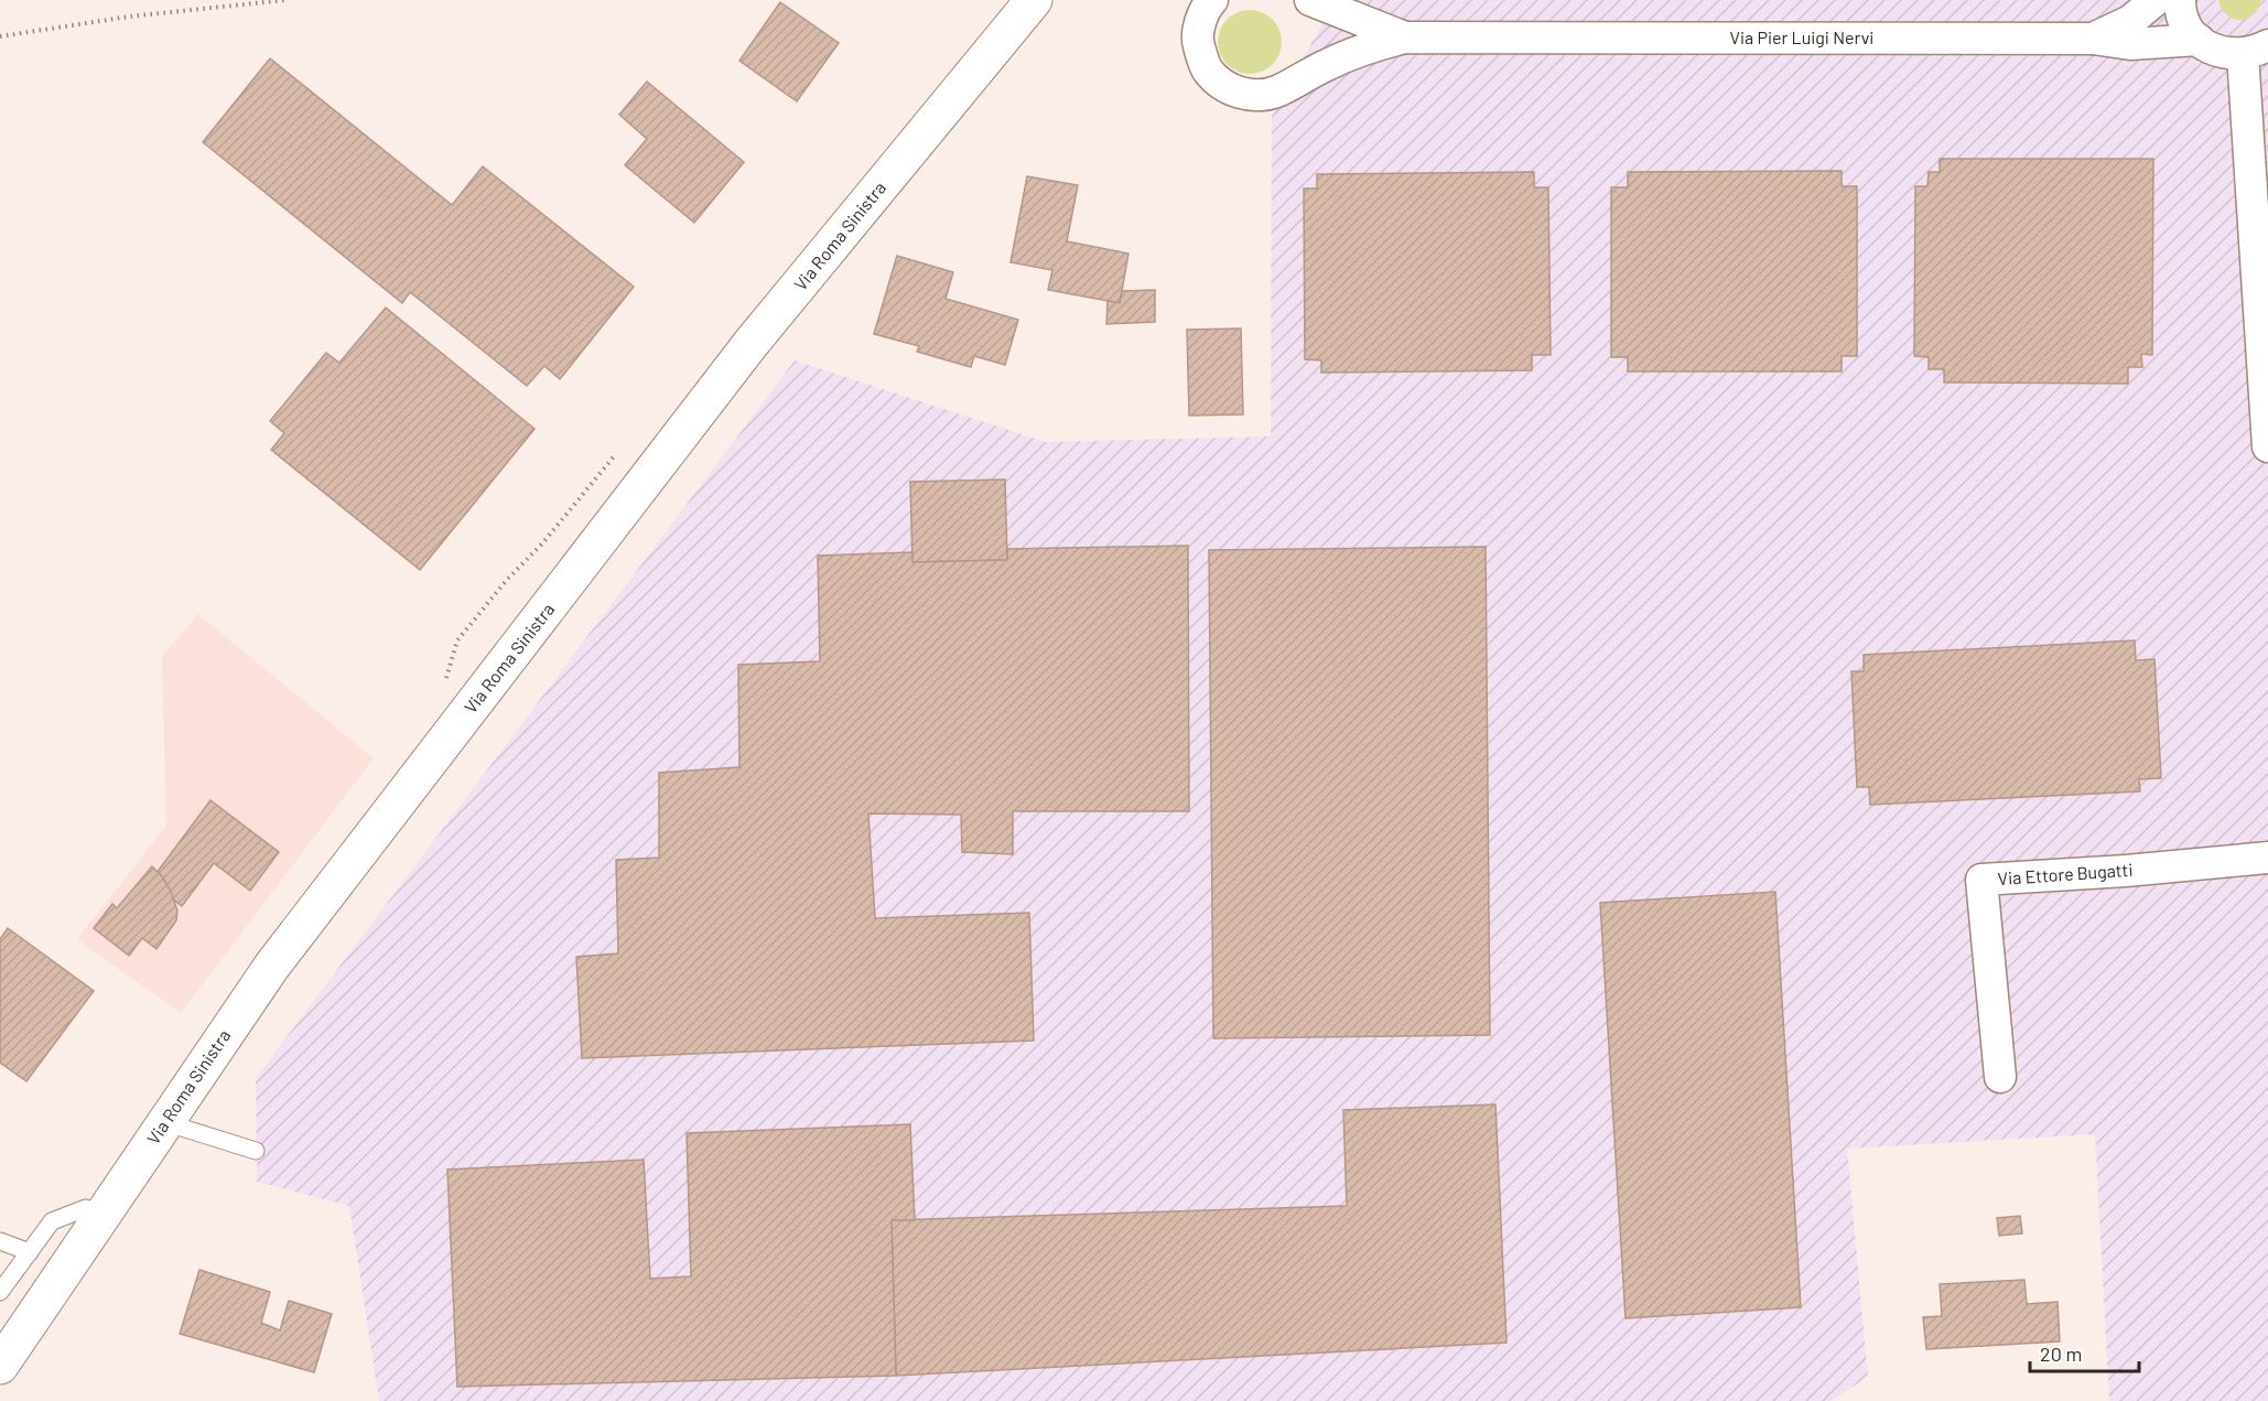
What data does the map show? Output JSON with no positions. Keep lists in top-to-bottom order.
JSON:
{
  "streets": {
    "main road": ["Via Roma Sinistra"],
    "street": ["Via Pier Luigi Nervi", "Via Ettore Bugatti"]
  },
  "scale_bar": "20 m"
}
